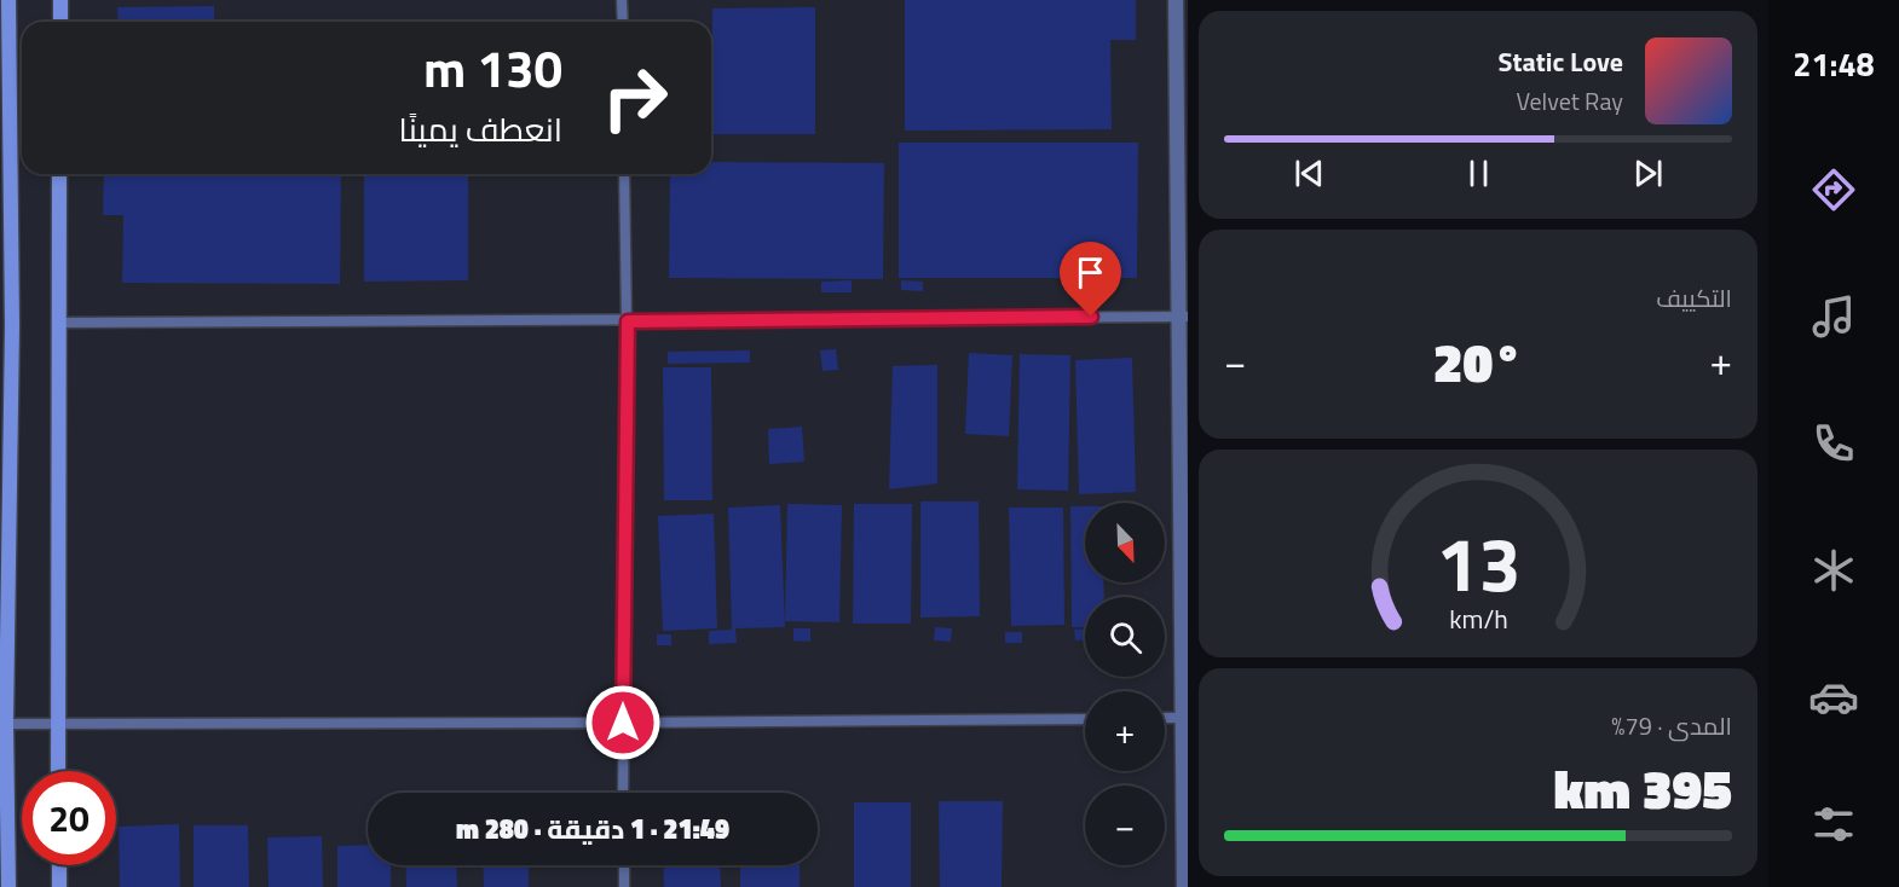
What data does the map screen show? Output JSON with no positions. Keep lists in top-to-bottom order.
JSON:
{
  "north": "bottom right",
  "page": {
    "tabs": "21:48",
    "turn": ["130 m", "انعطف يمينًا"],
    "song": ["Static Love", "Velvet Ray"],
    "tile": [
      "التكييف",
      ["المدى · 79%", "395 km"]
    ],
    "heat": ["−", "20°", "+"],
    "map_buttons": ["+", "−"],
    "limit": "20",
    "trip": "21:49 · 1 دقيقة · 280 m",
    "gauge": ["13", "km/h"]
  }
}
